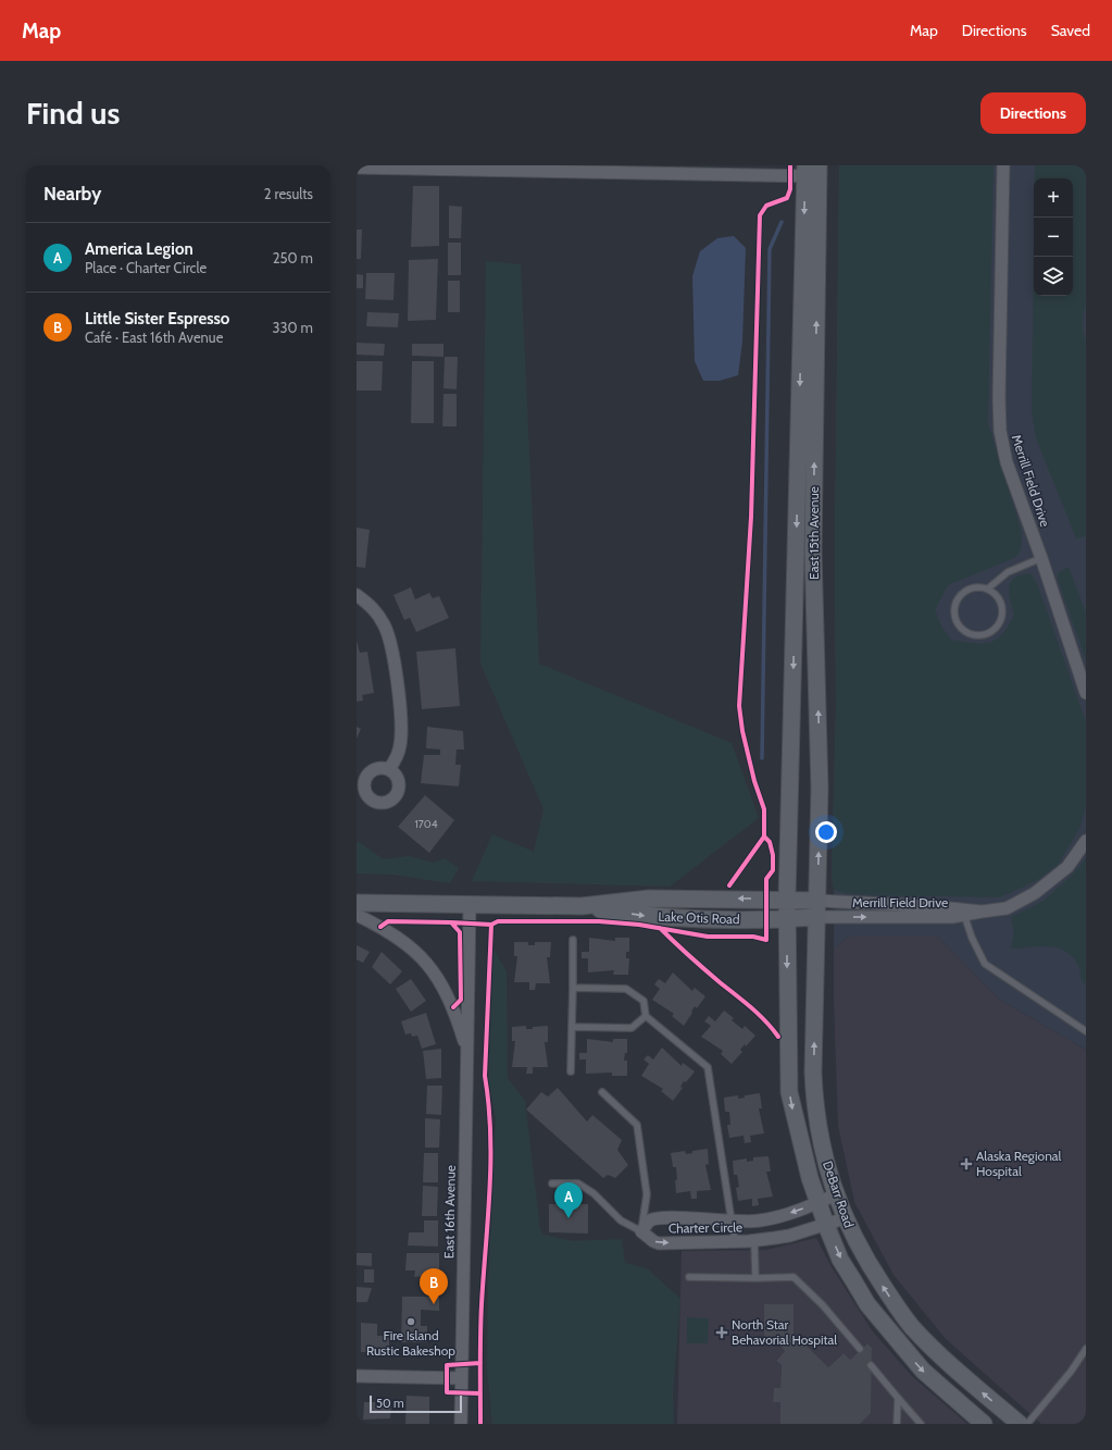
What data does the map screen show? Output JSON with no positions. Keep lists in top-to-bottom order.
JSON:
{
  "streets": {
    "main road": ["East 15th Avenue", "Lake Otis Road", "DeBarr Road"],
    "street": ["Merrill Field Drive", "East 16th Avenue", "Charter Circle"]
  },
  "crossings": [
    ["Merrill Field Drive", "East 15th Avenue"],
    ["Merrill Field Drive", "Lake Otis Road"],
    ["Merrill Field Drive", "DeBarr Road"],
    ["East 15th Avenue", "Lake Otis Road"],
    ["East 15th Avenue", "DeBarr Road"],
    ["Lake Otis Road", "DeBarr Road"],
    ["Lake Otis Road", "East 16th Avenue"],
    ["DeBarr Road", "Charter Circle"]
  ],
  "places": {
    "health": ["Alaska Regional Hospital", "North Star Behavorial Hospital"],
    "other": ["Fire Island Rustic Bakeshop"]
  },
  "house_numbers": ["1704"],
  "scale_bar": "50 m",
  "page": {
    "header": "Map",
    "nav": ["Map", "Directions", "Saved"],
    "buttons": "Directions",
    "title": "Find us",
    "heading": ["Nearby", "2 results"],
    "map_buttons": ["+", "−"],
    "list": [
      {
        "mark": "A",
        "name": "America Legion",
        "note": "Place · Charter Circle",
        "value": "250 m"
      },
      {
        "mark": "B",
        "name": "Little Sister Espresso",
        "note": "Café · East 16th Avenue",
        "value": "330 m"
      }
    ],
    "pins": ["A", "B"],
    "scale": "50 m"
  }
}
